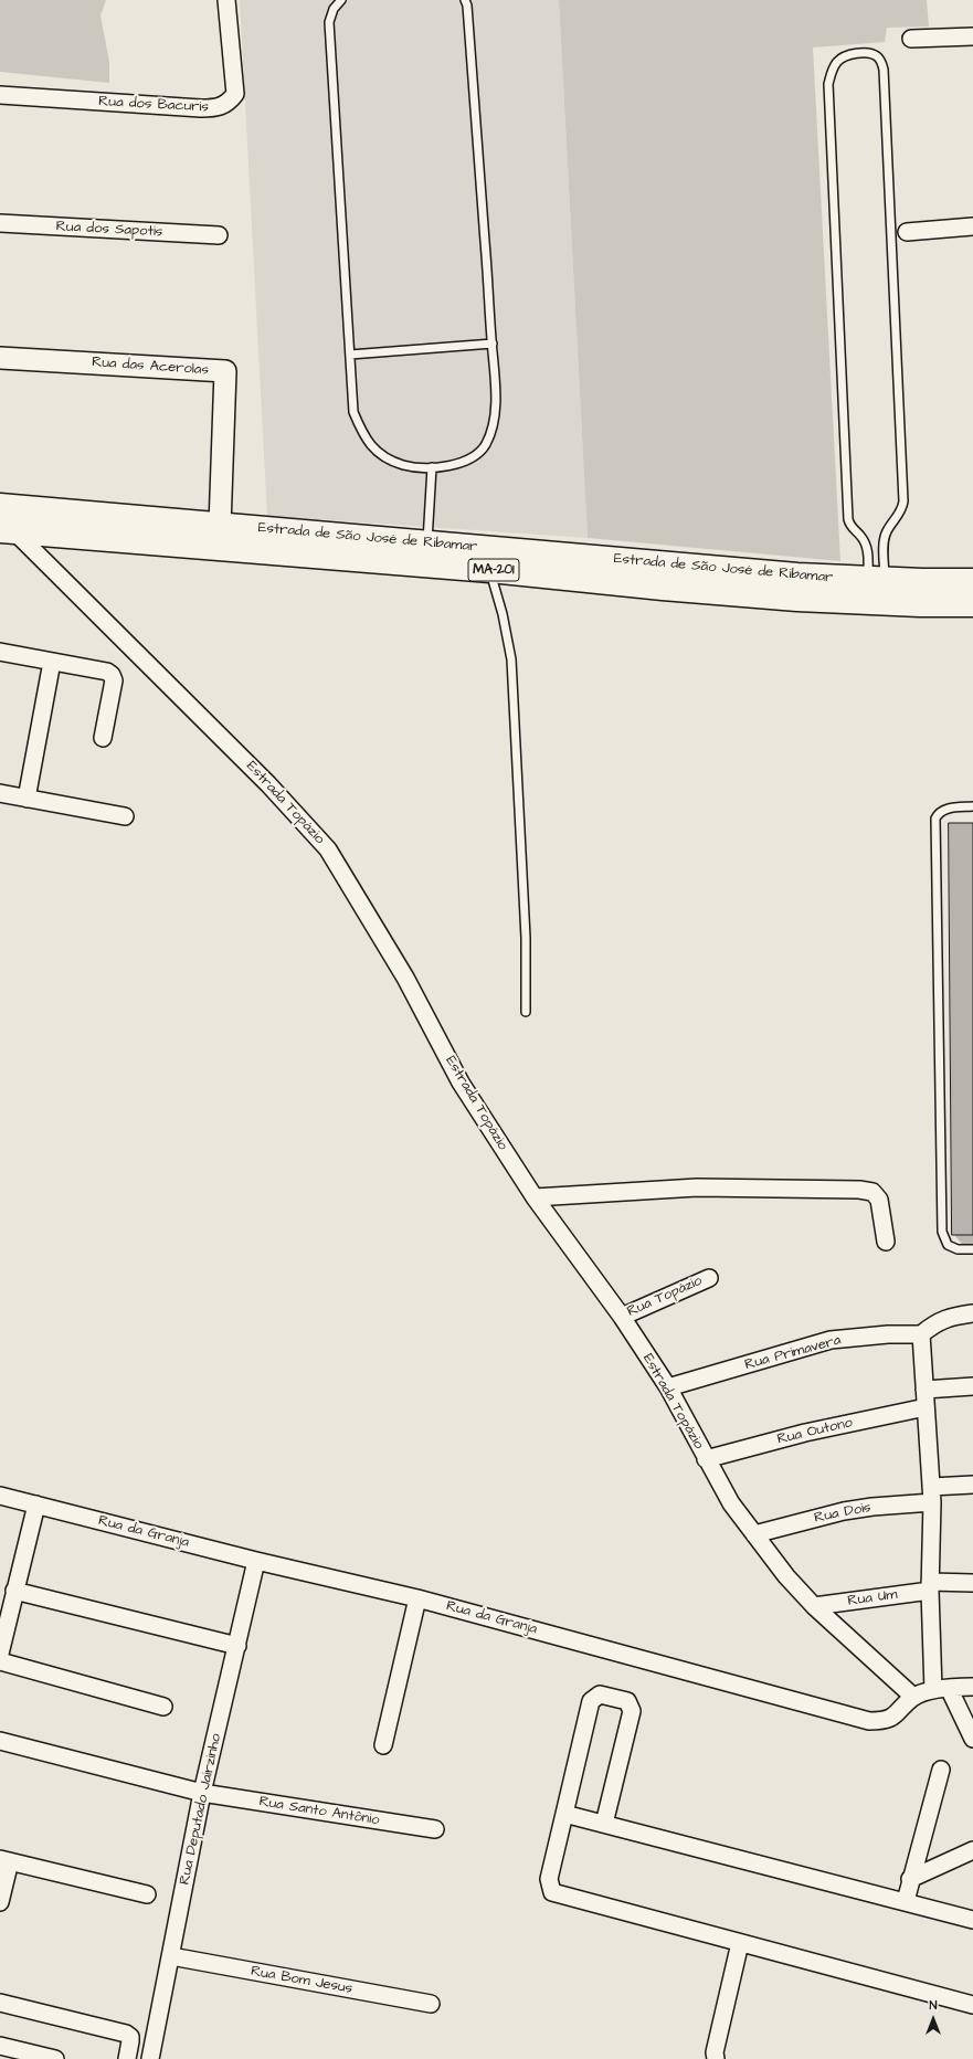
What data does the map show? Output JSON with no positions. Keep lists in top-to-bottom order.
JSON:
{
  "streets": {
    "main road": ["Estrada de São José de Ribamar", "MA-201"],
    "street": [
      "Rua dos Bacuris",
      "Rua dos Sapotis",
      "Rua das Acerolas",
      "Estrada Topázio",
      "Rua Topázio",
      "Rua Primavera",
      "Rua Outono",
      "Rua Dois",
      "Rua da Granja",
      "Rua Um",
      "Rua Deputado Jairzinho",
      "Rua Santo Antônio",
      "Rua Bom Jesus"
    ]
  },
  "crossings": [
    ["Rua das Acerolas", "Estrada de São José de Ribamar"],
    ["Estrada de São José de Ribamar", "Estrada Topázio"],
    ["Estrada Topázio", "Rua Topázio"],
    ["Estrada Topázio", "Rua Primavera"],
    ["Estrada Topázio", "Rua Outono"],
    ["Estrada Topázio", "Rua Dois"],
    ["Estrada Topázio", "Rua da Granja"],
    ["Estrada Topázio", "Rua Um"],
    ["Rua da Granja", "Rua Deputado Jairzinho"],
    ["Rua Deputado Jairzinho", "Rua Santo Antônio"],
    ["Rua Deputado Jairzinho", "Rua Bom Jesus"]
  ],
  "north": "top"
}
